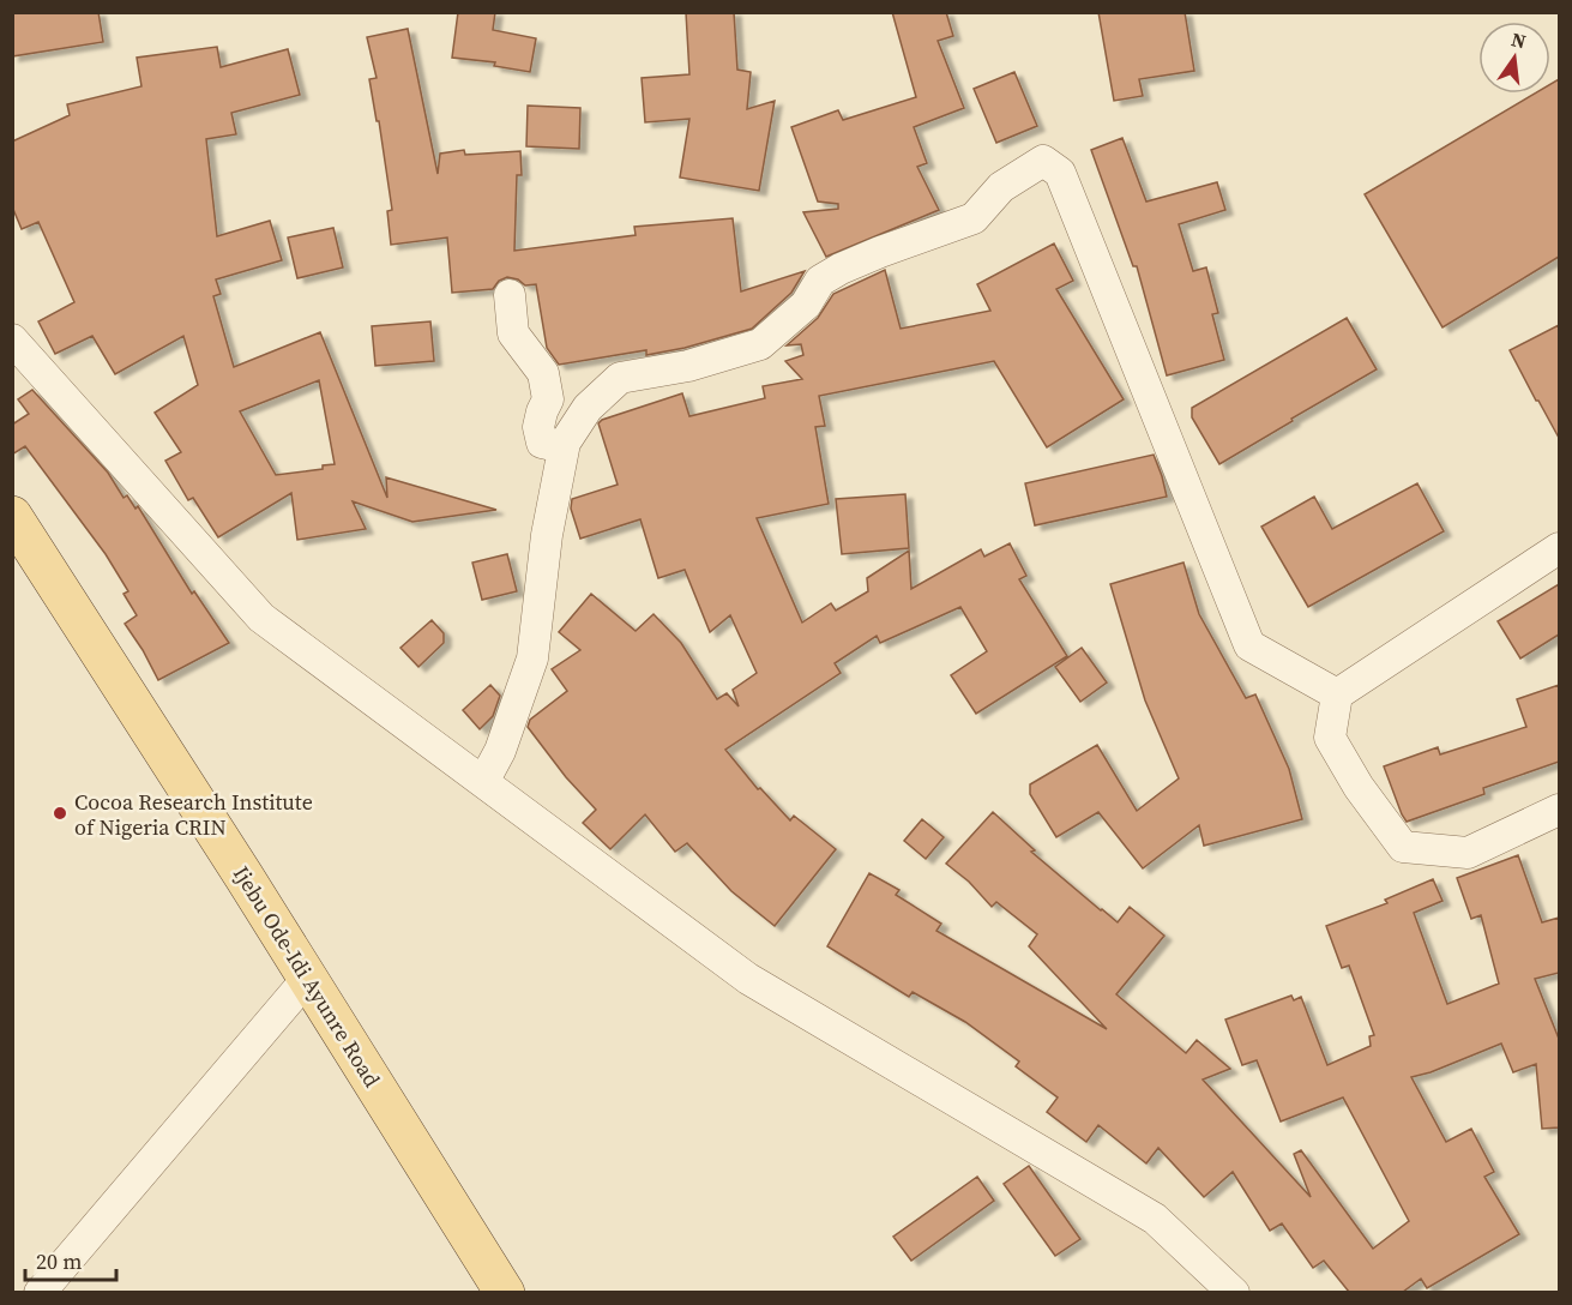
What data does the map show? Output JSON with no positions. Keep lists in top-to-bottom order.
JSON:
{
  "streets": {
    "main road": ["Ijebu Ode-Idi Ayunre Road"]
  },
  "places": ["Cocoa Research Institute of Nigeria CRIN"],
  "scale_bar": "20 m",
  "north": "top"
}
